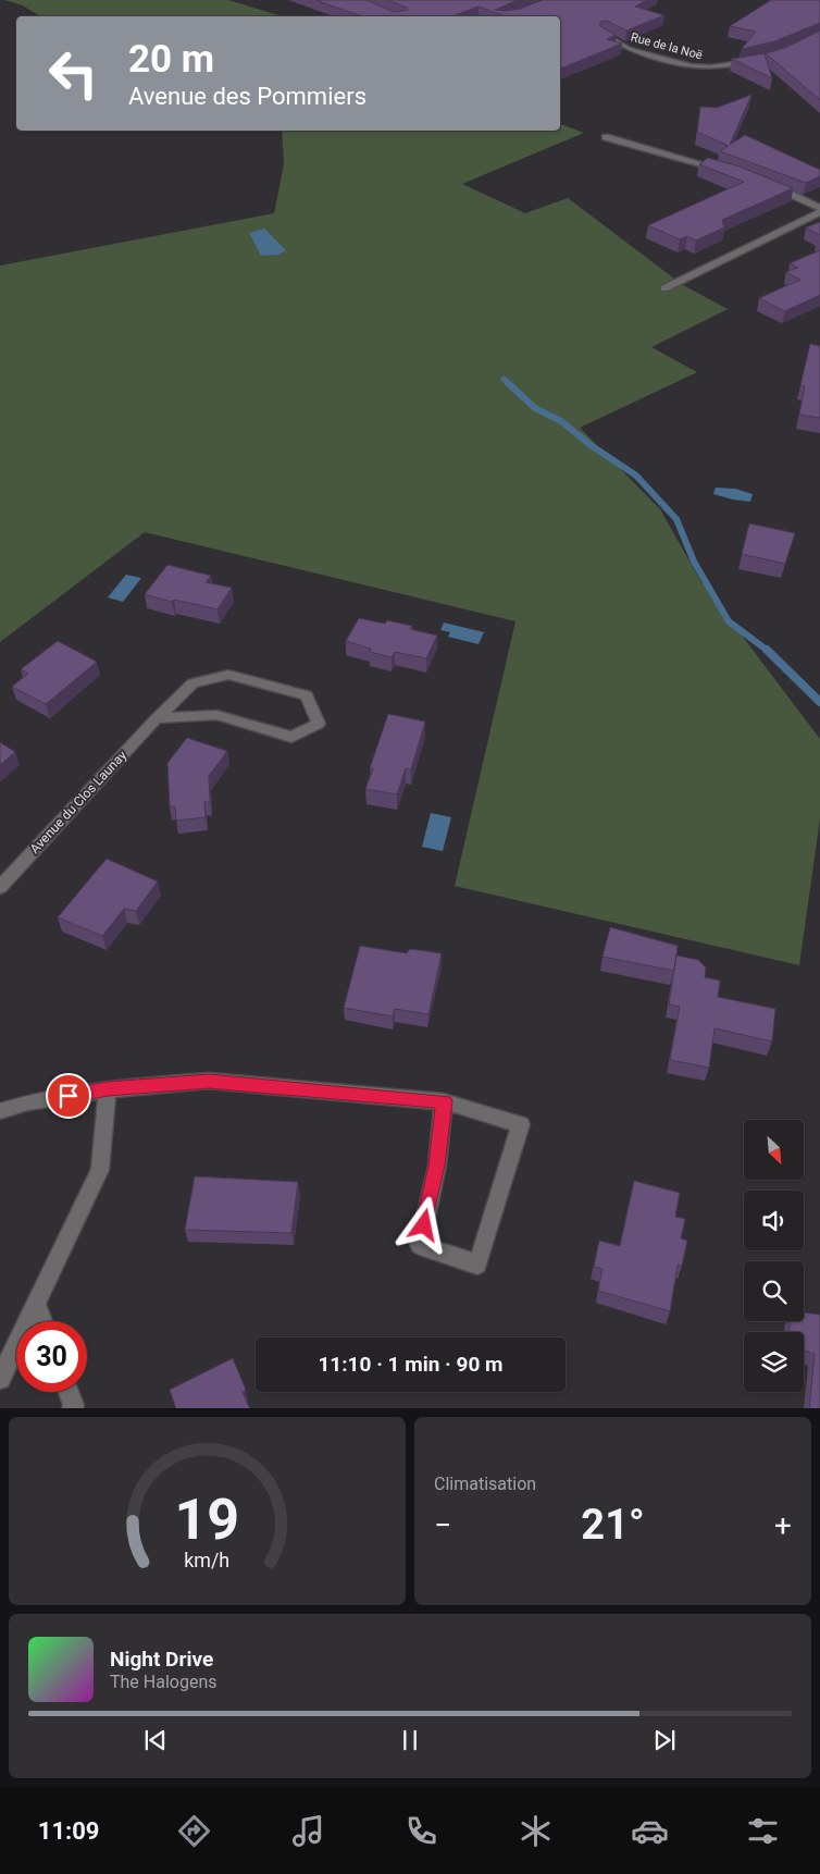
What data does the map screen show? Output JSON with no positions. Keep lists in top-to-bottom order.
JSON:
{
  "streets": {
    "street": ["Rue de la Noë", "Avenue du Clos Launay"]
  },
  "north": "bottom right",
  "page": {
    "turn": ["20 m", "Avenue des Pommiers"],
    "limit": "30",
    "trip": "11:10 · 1 min · 90 m",
    "tile": "Climatisation",
    "heat": ["−", "21°", "+"],
    "song": ["Night Drive", "The Halogens"],
    "tabs": "11:09",
    "gauge": ["19", "km/h"]
  }
}
